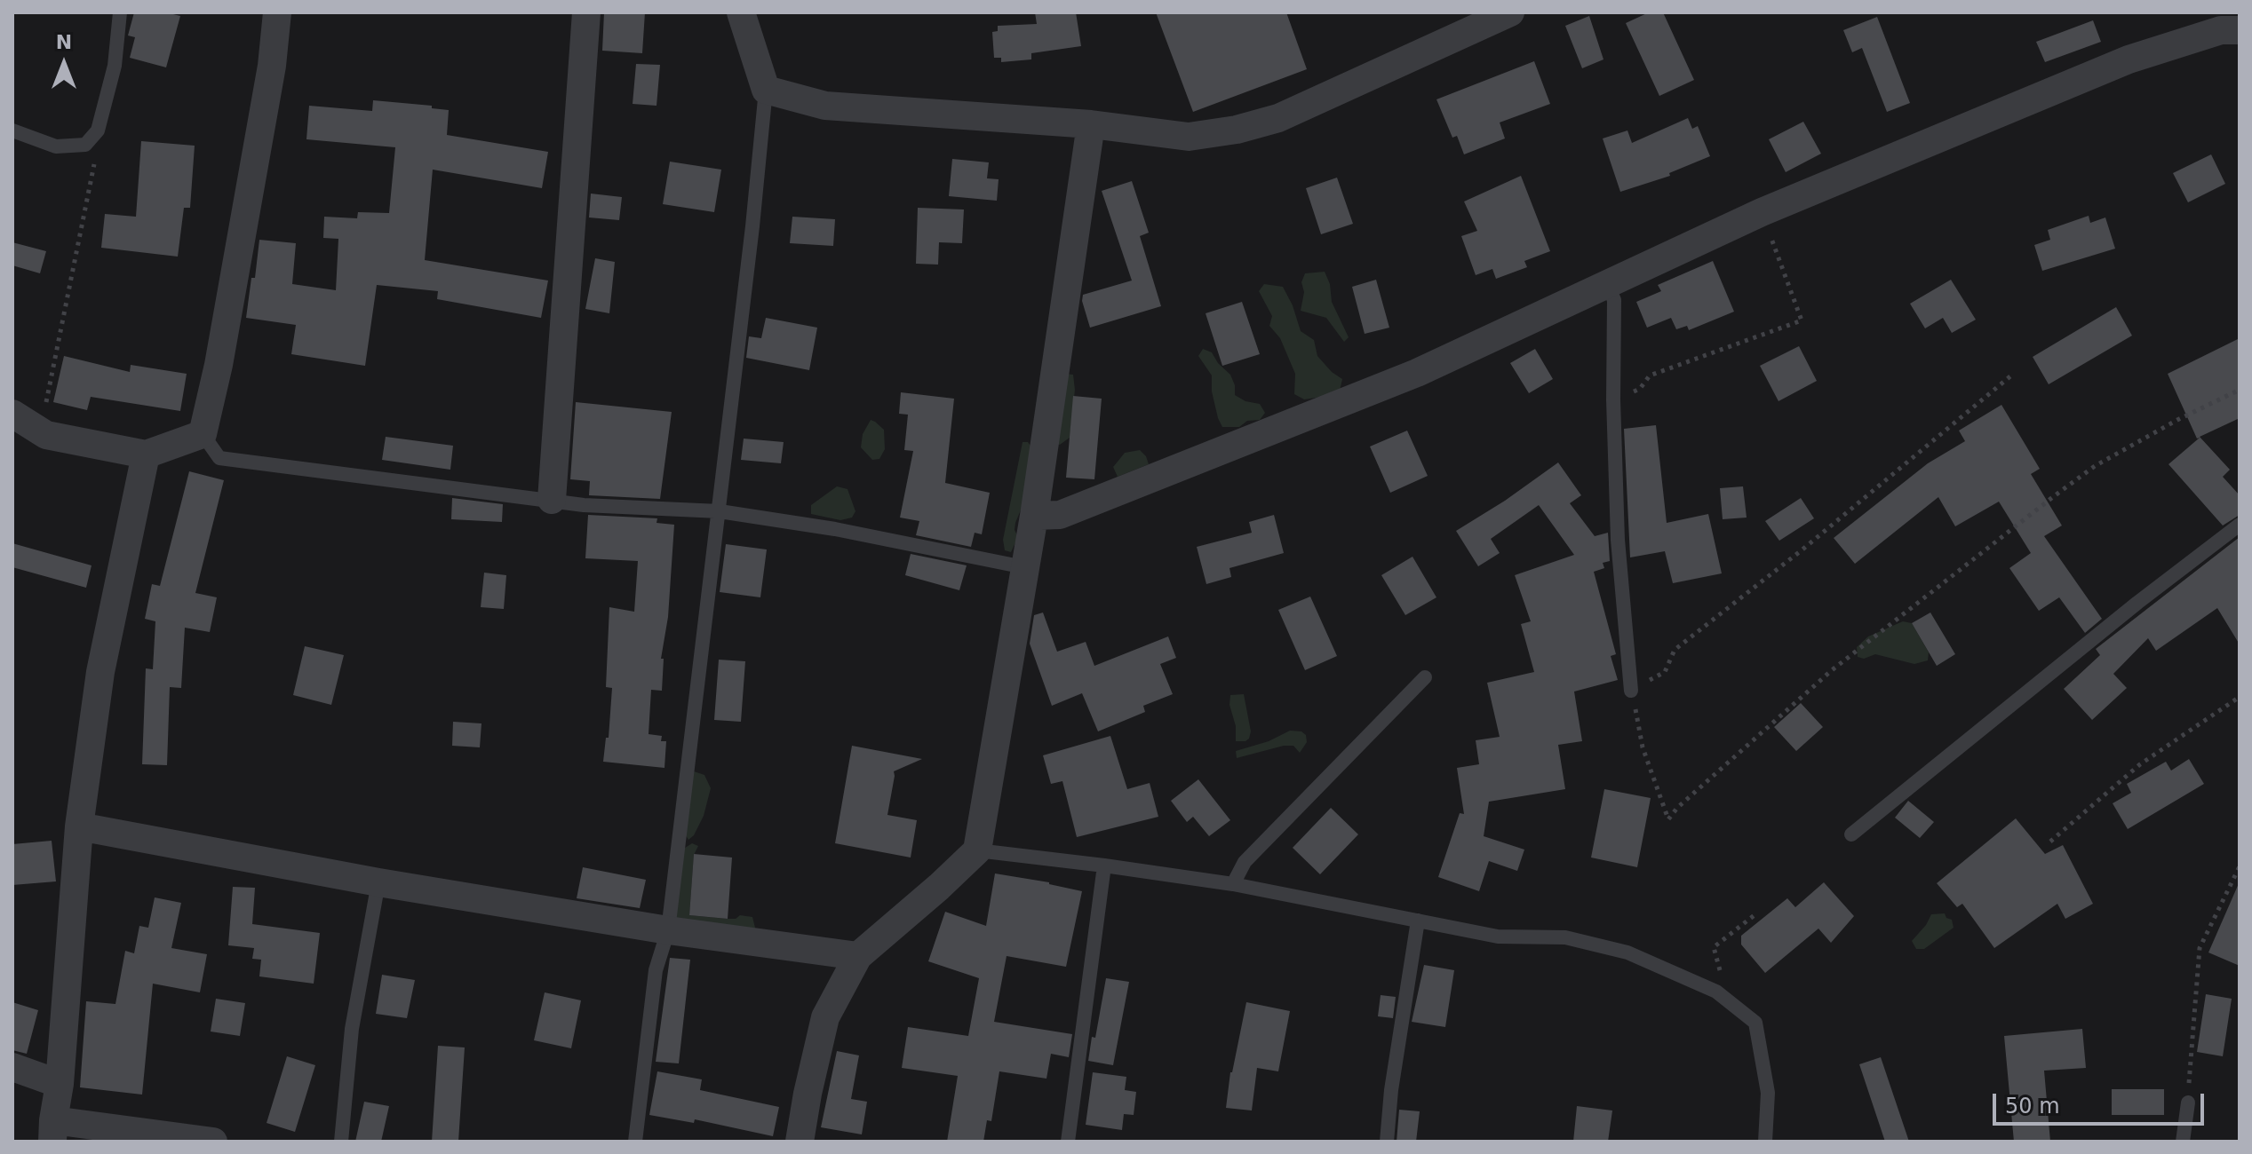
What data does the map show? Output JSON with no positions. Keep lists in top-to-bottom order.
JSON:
{
  "scale_bar": "50 m",
  "north": "top"
}
